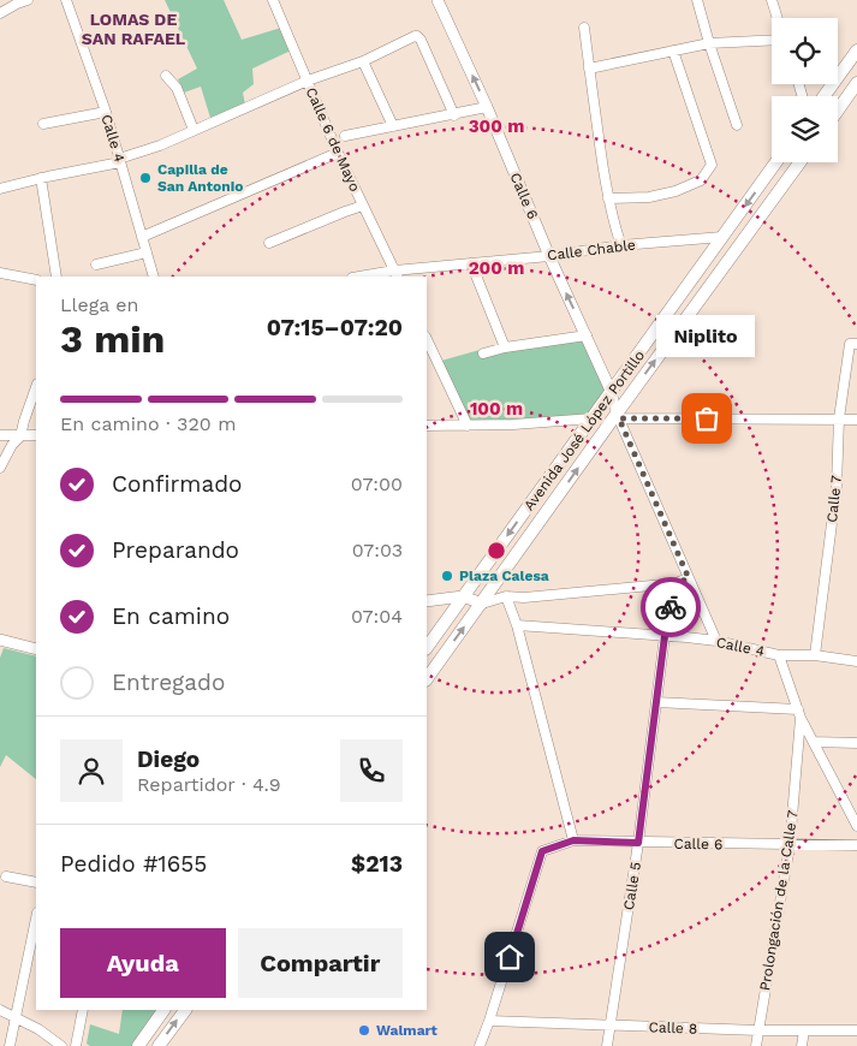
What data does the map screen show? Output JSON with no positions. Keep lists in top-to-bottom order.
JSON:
{
  "streets": {
    "main road": ["Avenida José López Portillo"],
    "street": [
      "Calle 4",
      "Calle 6 de Mayo",
      "Calle 6",
      "Calle Chable",
      "Calle 7",
      "Calle 5",
      "Prolongación de la Calle 7",
      "Calle 8"
    ]
  },
  "crossings": [
    ["Calle 4", "Calle 7"],
    ["Calle 4", "Calle 5"],
    ["Calle 6 de Mayo", "Calle Chable"],
    ["Calle 6", "Calle Chable"],
    ["Calle 6", "Avenida José López Portillo"],
    ["Calle 6", "Calle 5"],
    ["Calle 6", "Prolongación de la Calle 7"],
    ["Calle 6", "Calle 8"],
    ["Calle Chable", "Avenida José López Portillo"],
    ["Calle 5", "Calle 8"],
    ["Prolongación de la Calle 7", "Calle 8"]
  ],
  "districts": ["LOMAS DE SAN RAFAEL"],
  "places": [
    "Capilla de San Antonio",
    "Niplito",
    "Plaza Calesa",
    "Walmart"
  ],
  "page": {
    "heading": ["3 min", "Llega en", "07:15–07:20"],
    "panel": [
      "Diego",
      "Repartidor · 4.9",
      "Pedido #1655",
      "$213"
    ],
    "bubble": "Niplito",
    "bar": "En camino · 320 m",
    "list": [
      ["Confirmado", "07:00"],
      ["Preparando", "07:03"],
      ["En camino", "07:04"],
      "Entregado"
    ],
    "buttons": ["Ayuda", "Compartir"]
  },
  "rings": ["300 m", "200 m", "100 m"]
}
